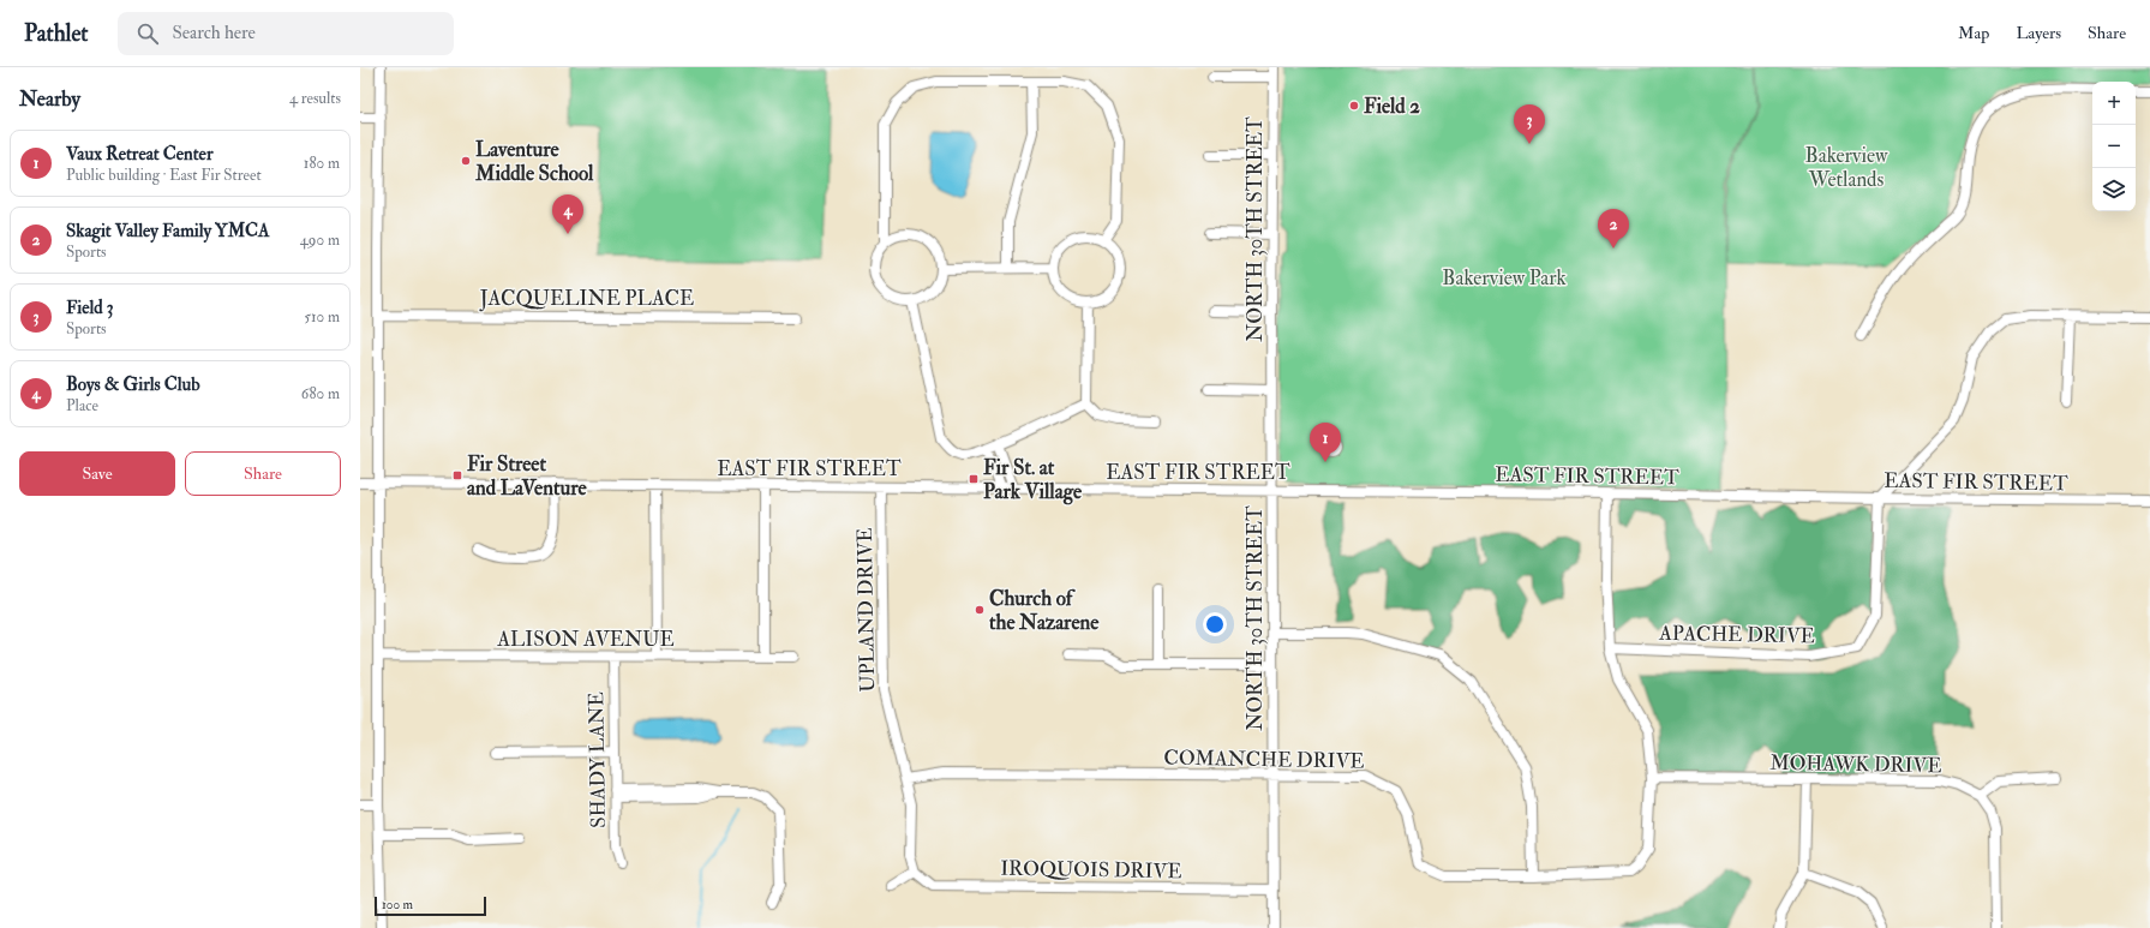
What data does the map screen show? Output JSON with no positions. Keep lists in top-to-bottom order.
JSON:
{
  "streets": {
    "street": [
      "NORTH 30TH STREET",
      "JACQUELINE PLACE",
      "EAST FIR STREET",
      "UPLAND DRIVE",
      "APACHE DRIVE",
      "ALISON AVENUE",
      "COMANCHE DRIVE",
      "SHADY LANE",
      "MOHAWK DRIVE",
      "IROQUOIS DRIVE"
    ]
  },
  "crossings": [
    ["NORTH 30TH STREET", "EAST FIR STREET"],
    ["NORTH 30TH STREET", "COMANCHE DRIVE"],
    ["NORTH 30TH STREET", "IROQUOIS DRIVE"],
    ["EAST FIR STREET", "UPLAND DRIVE"],
    ["EAST FIR STREET", "APACHE DRIVE"],
    ["EAST FIR STREET", "COMANCHE DRIVE"],
    ["UPLAND DRIVE", "COMANCHE DRIVE"],
    ["UPLAND DRIVE", "IROQUOIS DRIVE"],
    ["APACHE DRIVE", "COMANCHE DRIVE"],
    ["ALISON AVENUE", "SHADY LANE"],
    ["COMANCHE DRIVE", "MOHAWK DRIVE"]
  ],
  "parks": ["Bakerview Wetlands", "Bakerview Park"],
  "places": {
    "other": ["Field 2", "Laventure Middle School", "Church of the Nazarene"],
    "transit": ["Fir Street and LaVenture", "Fir St. at Park Village"]
  },
  "scale_bar": "100 m",
  "page": {
    "header": "Pathlet",
    "search": "Search here",
    "nav": ["Map", "Layers", "Share"],
    "heading": ["Nearby", "4 results"],
    "map_buttons": ["+", "−"],
    "pins": [
      "3",
      "4",
      "2",
      "1"
    ],
    "list": [
      {
        "mark": "1",
        "name": "Vaux Retreat Center",
        "note": "Public building · East Fir Street",
        "value": "180 m"
      },
      {
        "mark": "2",
        "name": "Skagit Valley Family YMCA",
        "note": "Sports",
        "value": "490 m"
      },
      {
        "mark": "3",
        "name": "Field 3",
        "note": "Sports",
        "value": "510 m"
      },
      {
        "mark": "4",
        "name": "Boys & Girls Club",
        "note": "Place",
        "value": "680 m"
      }
    ],
    "buttons": ["Save", "Share"],
    "scale": "100 m"
  }
}
